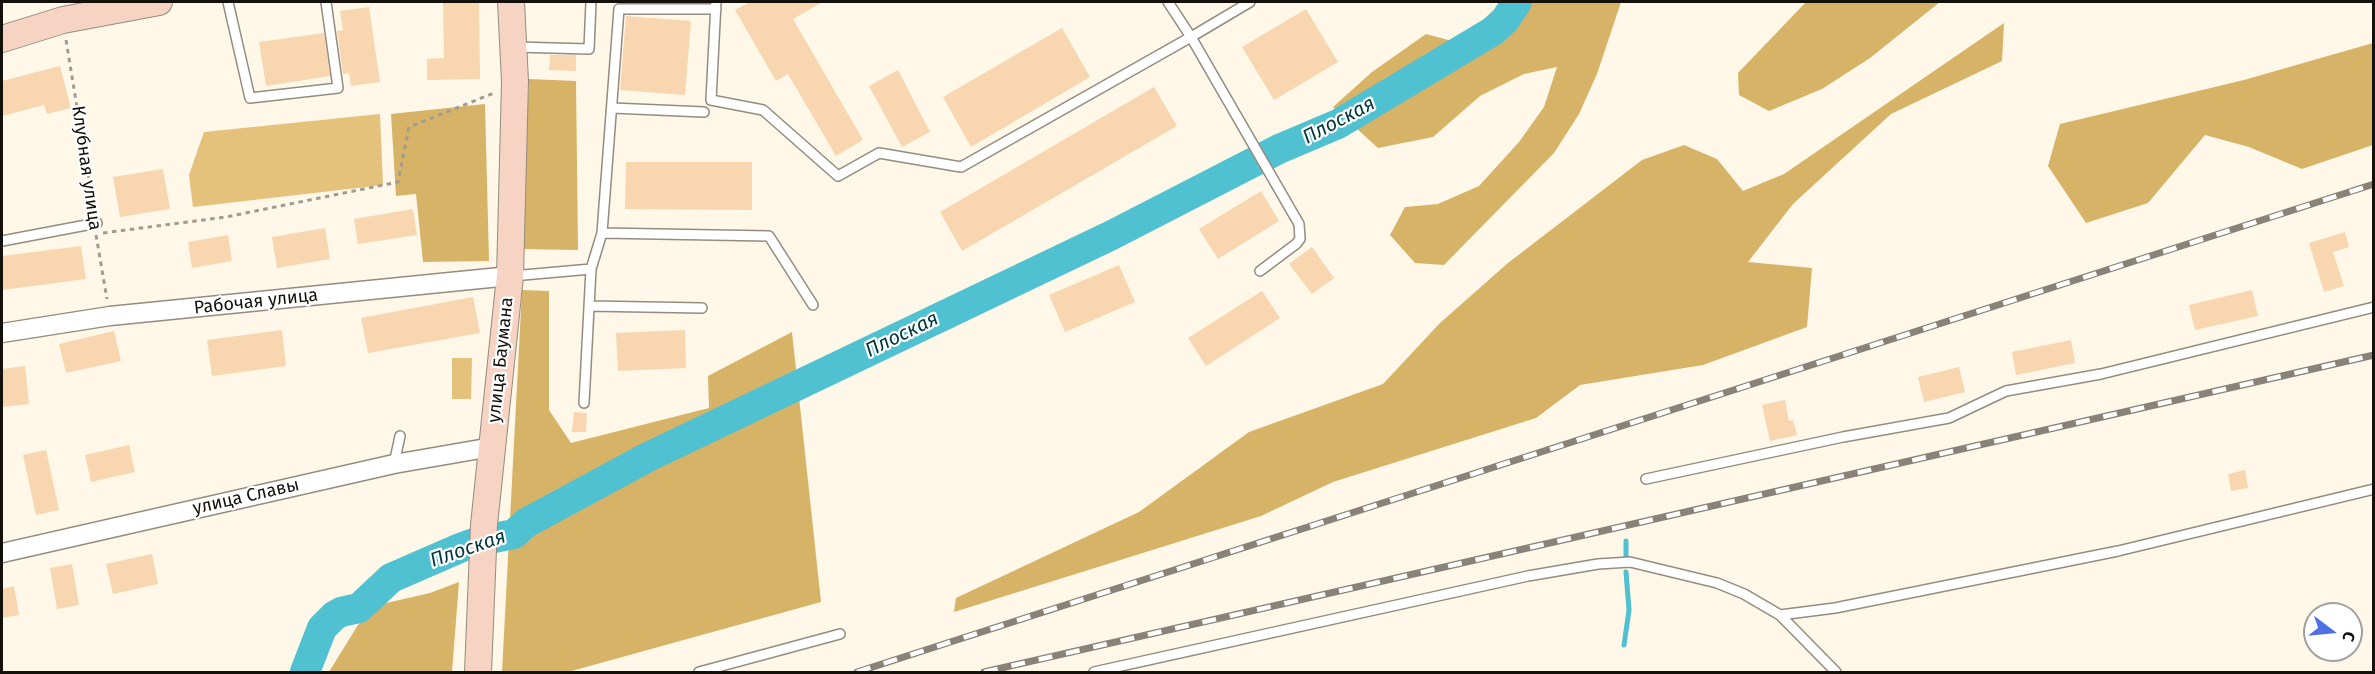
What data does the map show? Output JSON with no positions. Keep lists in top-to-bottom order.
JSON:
{
  "streets": {
    "main road": ["улица Баумана"],
    "street": ["Рабочая улица", "улица Славы"],
    "path": ["Клубная улица"]
  },
  "crossings": [
    ["Клубная улица", "Рабочая улица"],
    ["Клубная улица", "улица Баумана"],
    ["Рабочая улица", "улица Баумана"],
    ["улица Баумана", "улица Славы"]
  ],
  "water": ["Плоская"],
  "north": "right"
}
